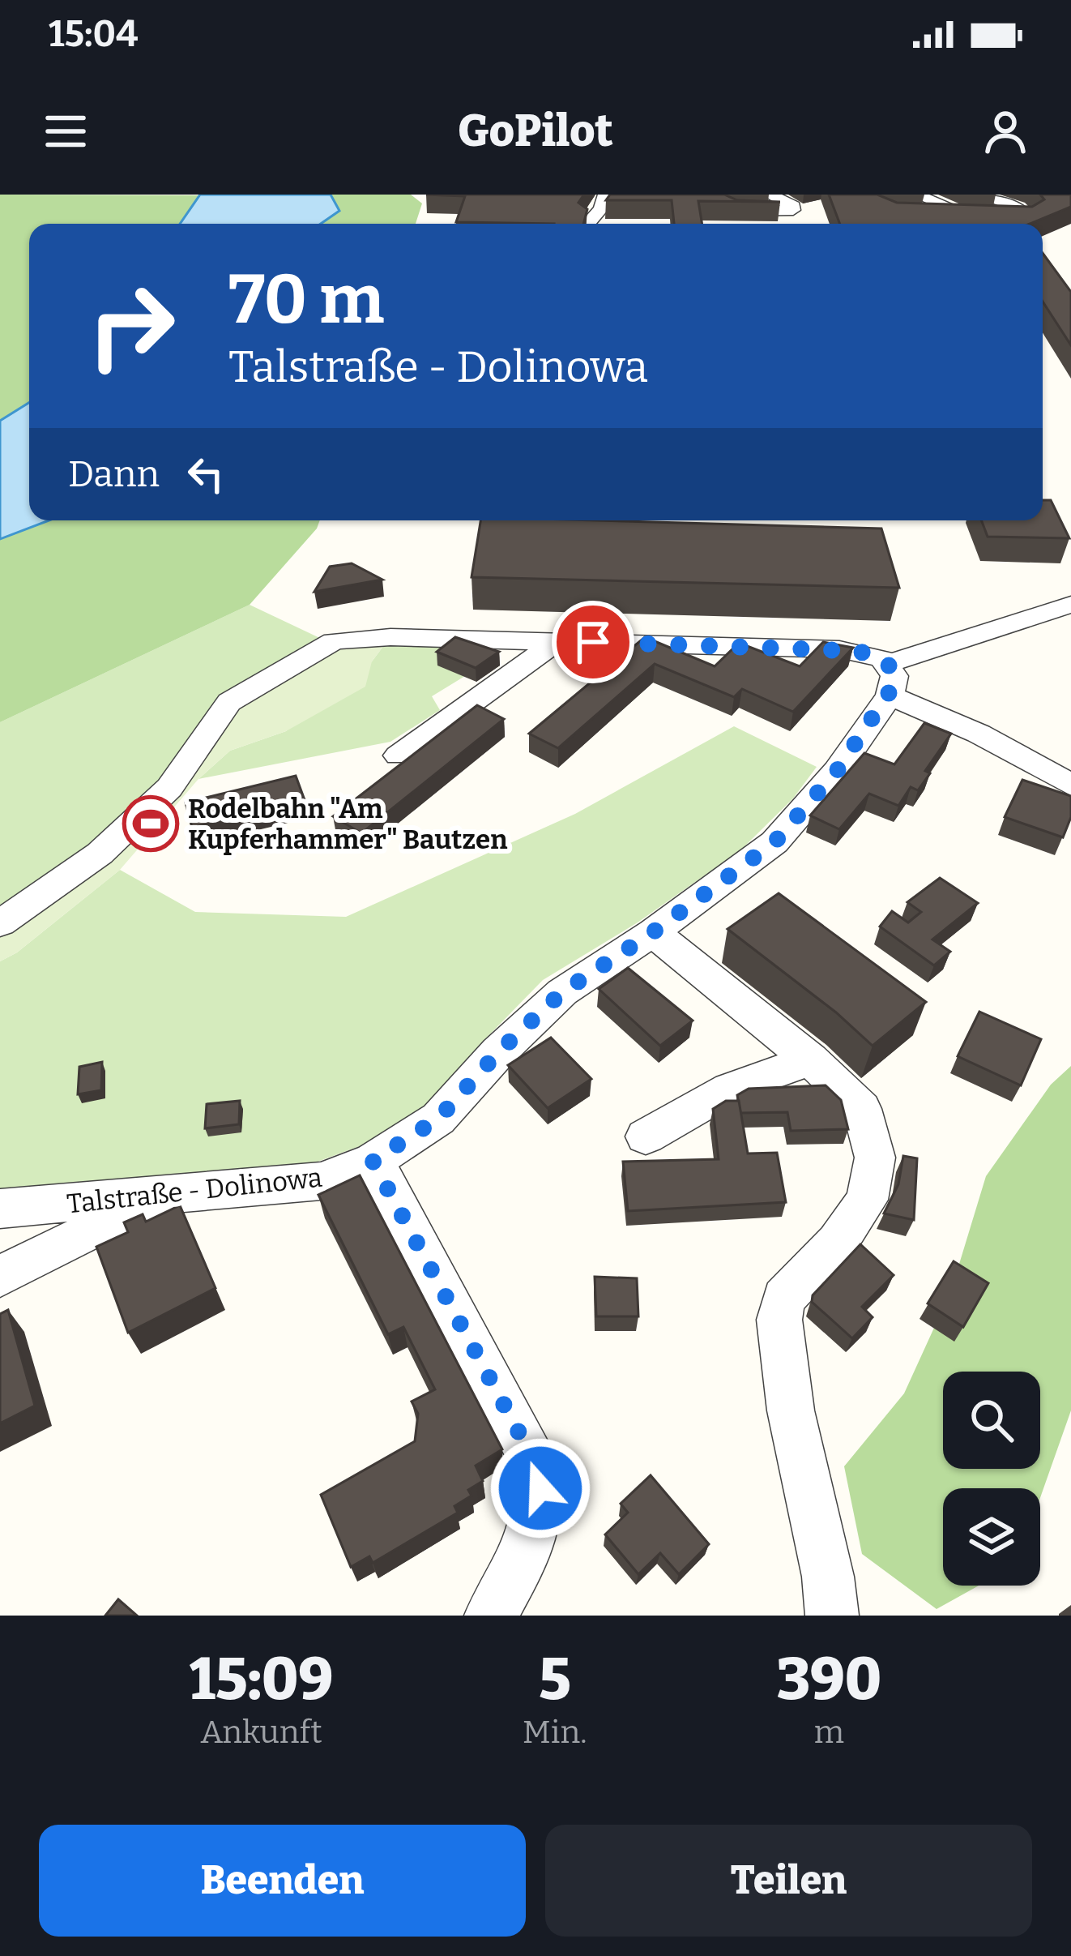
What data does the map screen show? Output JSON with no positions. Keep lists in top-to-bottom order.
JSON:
{
  "streets": {
    "street": ["Talstraße - Dolinowa"]
  },
  "places": {
    "sports": ["Rodelbahn \"Am Kupferhammer\" Bautzen"]
  },
  "page": {
    "status": "15:04",
    "header": "GoPilot",
    "turn": ["70 m", "Talstraße - Dolinowa"],
    "then": "Dann",
    "eta": [
      "15:09",
      "Ankunft",
      "5",
      "Min.",
      "390",
      "m"
    ],
    "buttons": ["Beenden", "Teilen"]
  }
}
